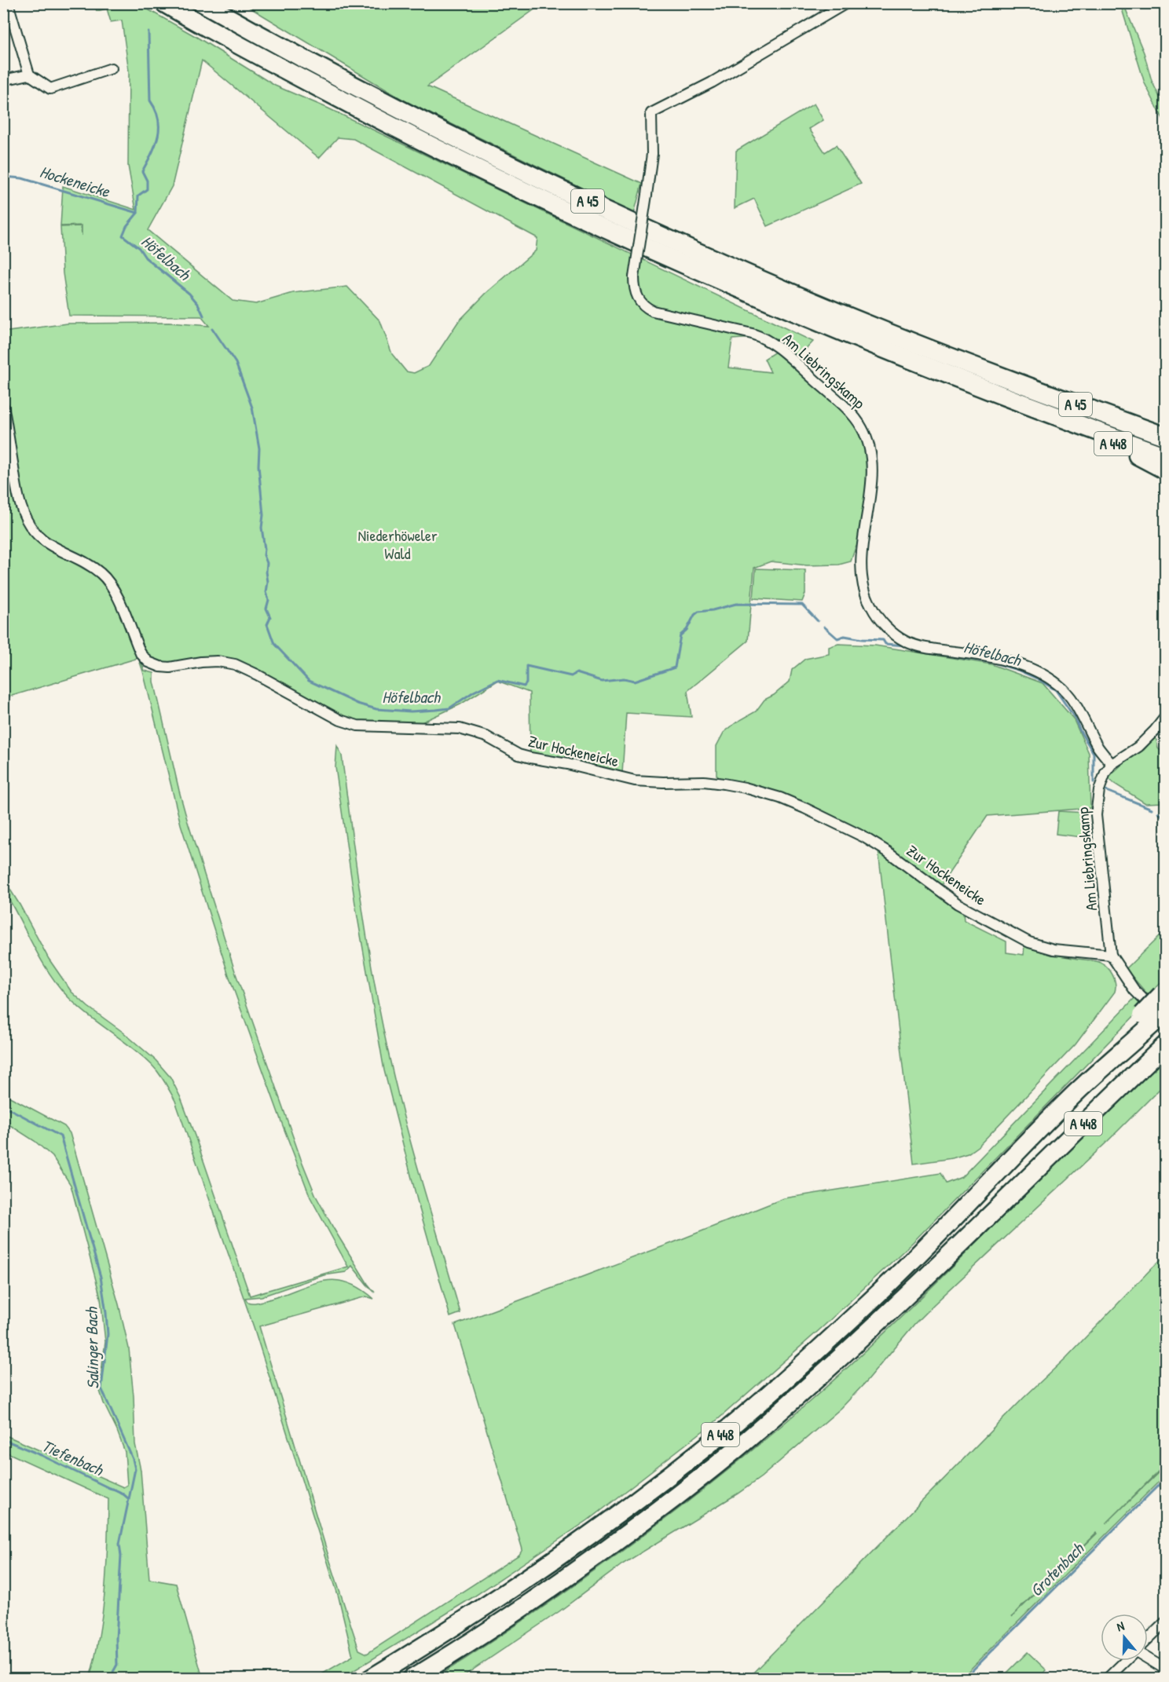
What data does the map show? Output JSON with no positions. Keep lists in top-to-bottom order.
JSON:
{
  "streets": {
    "highway": ["A 45", "A 448"],
    "street": ["Am Liebringskamp", "Zur Hockeneicke"]
  },
  "crossings": [
    ["A 45", "A 448"],
    ["Am Liebringskamp", "Zur Hockeneicke"]
  ],
  "water": [
    "Hockeneicke",
    "Höfelbach",
    "Salinger Bach",
    "Tiefenbach",
    "Grotenbach"
  ],
  "parks": ["Niederhöweler Wald"],
  "north": "top"
}
